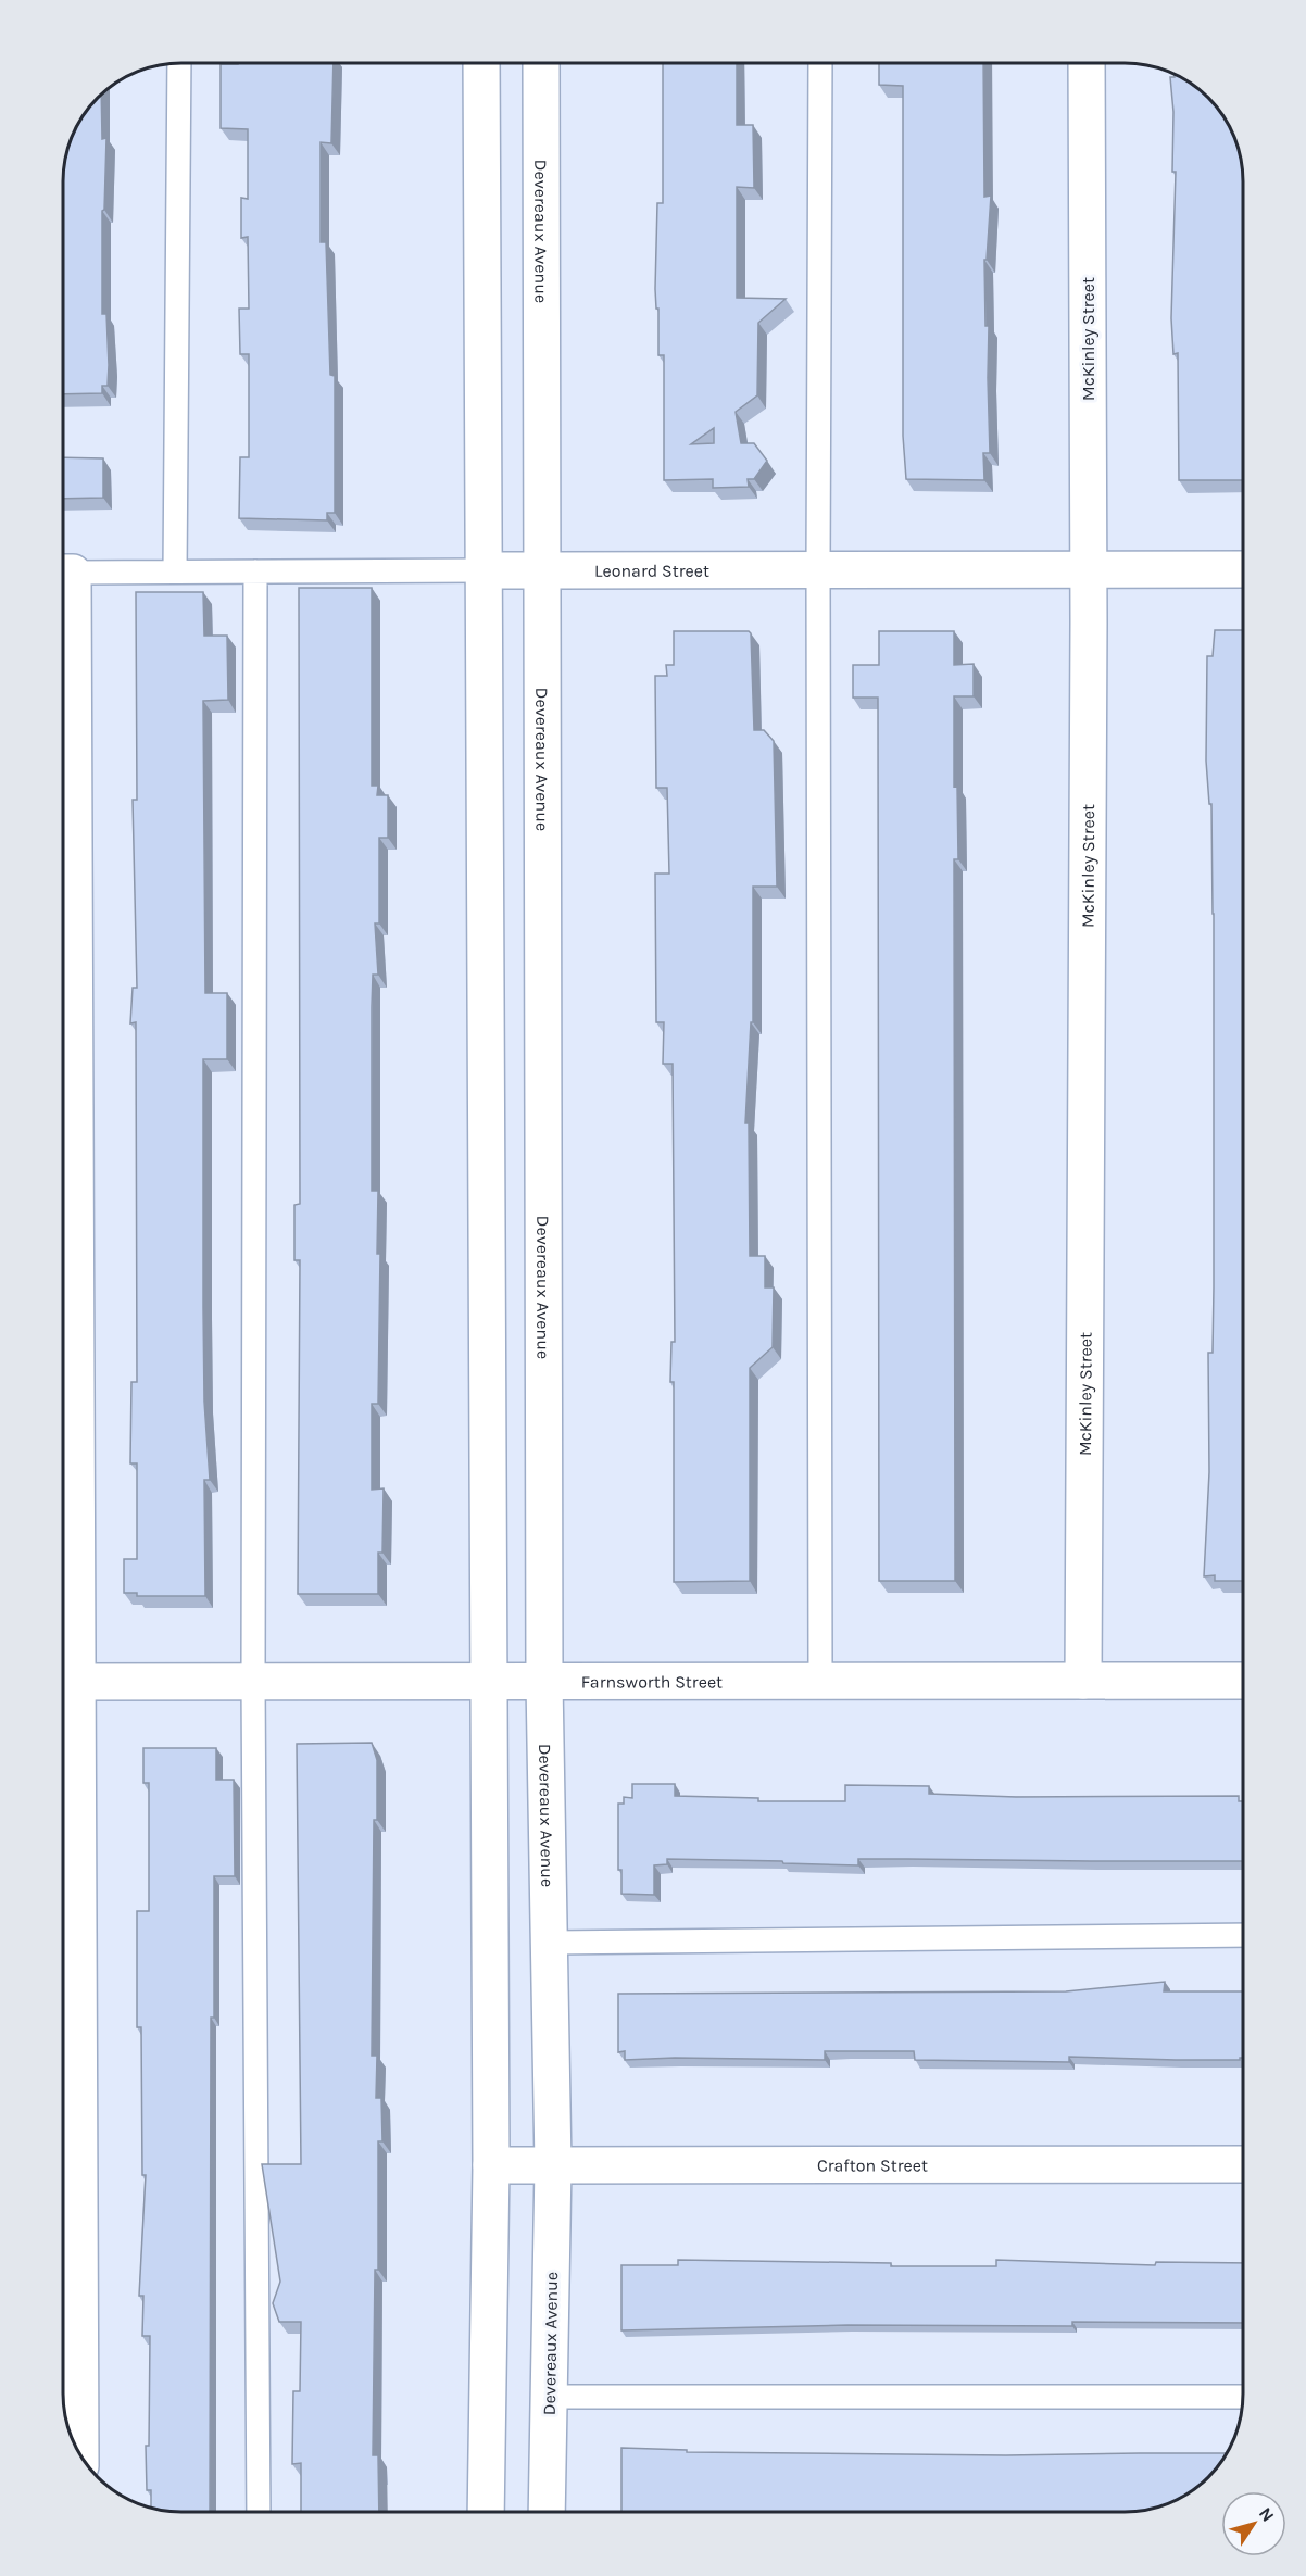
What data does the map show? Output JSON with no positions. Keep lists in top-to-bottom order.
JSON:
{
  "streets": {
    "street": [
      "Devereaux Avenue",
      "McKinley Street",
      "Leonard Street",
      "Farnsworth Street",
      "Crafton Street"
    ]
  },
  "crossings": [
    ["Devereaux Avenue", "Leonard Street"],
    ["Devereaux Avenue", "Farnsworth Street"],
    ["Devereaux Avenue", "Crafton Street"],
    ["McKinley Street", "Leonard Street"],
    ["McKinley Street", "Farnsworth Street"]
  ],
  "north": "top right"
}
